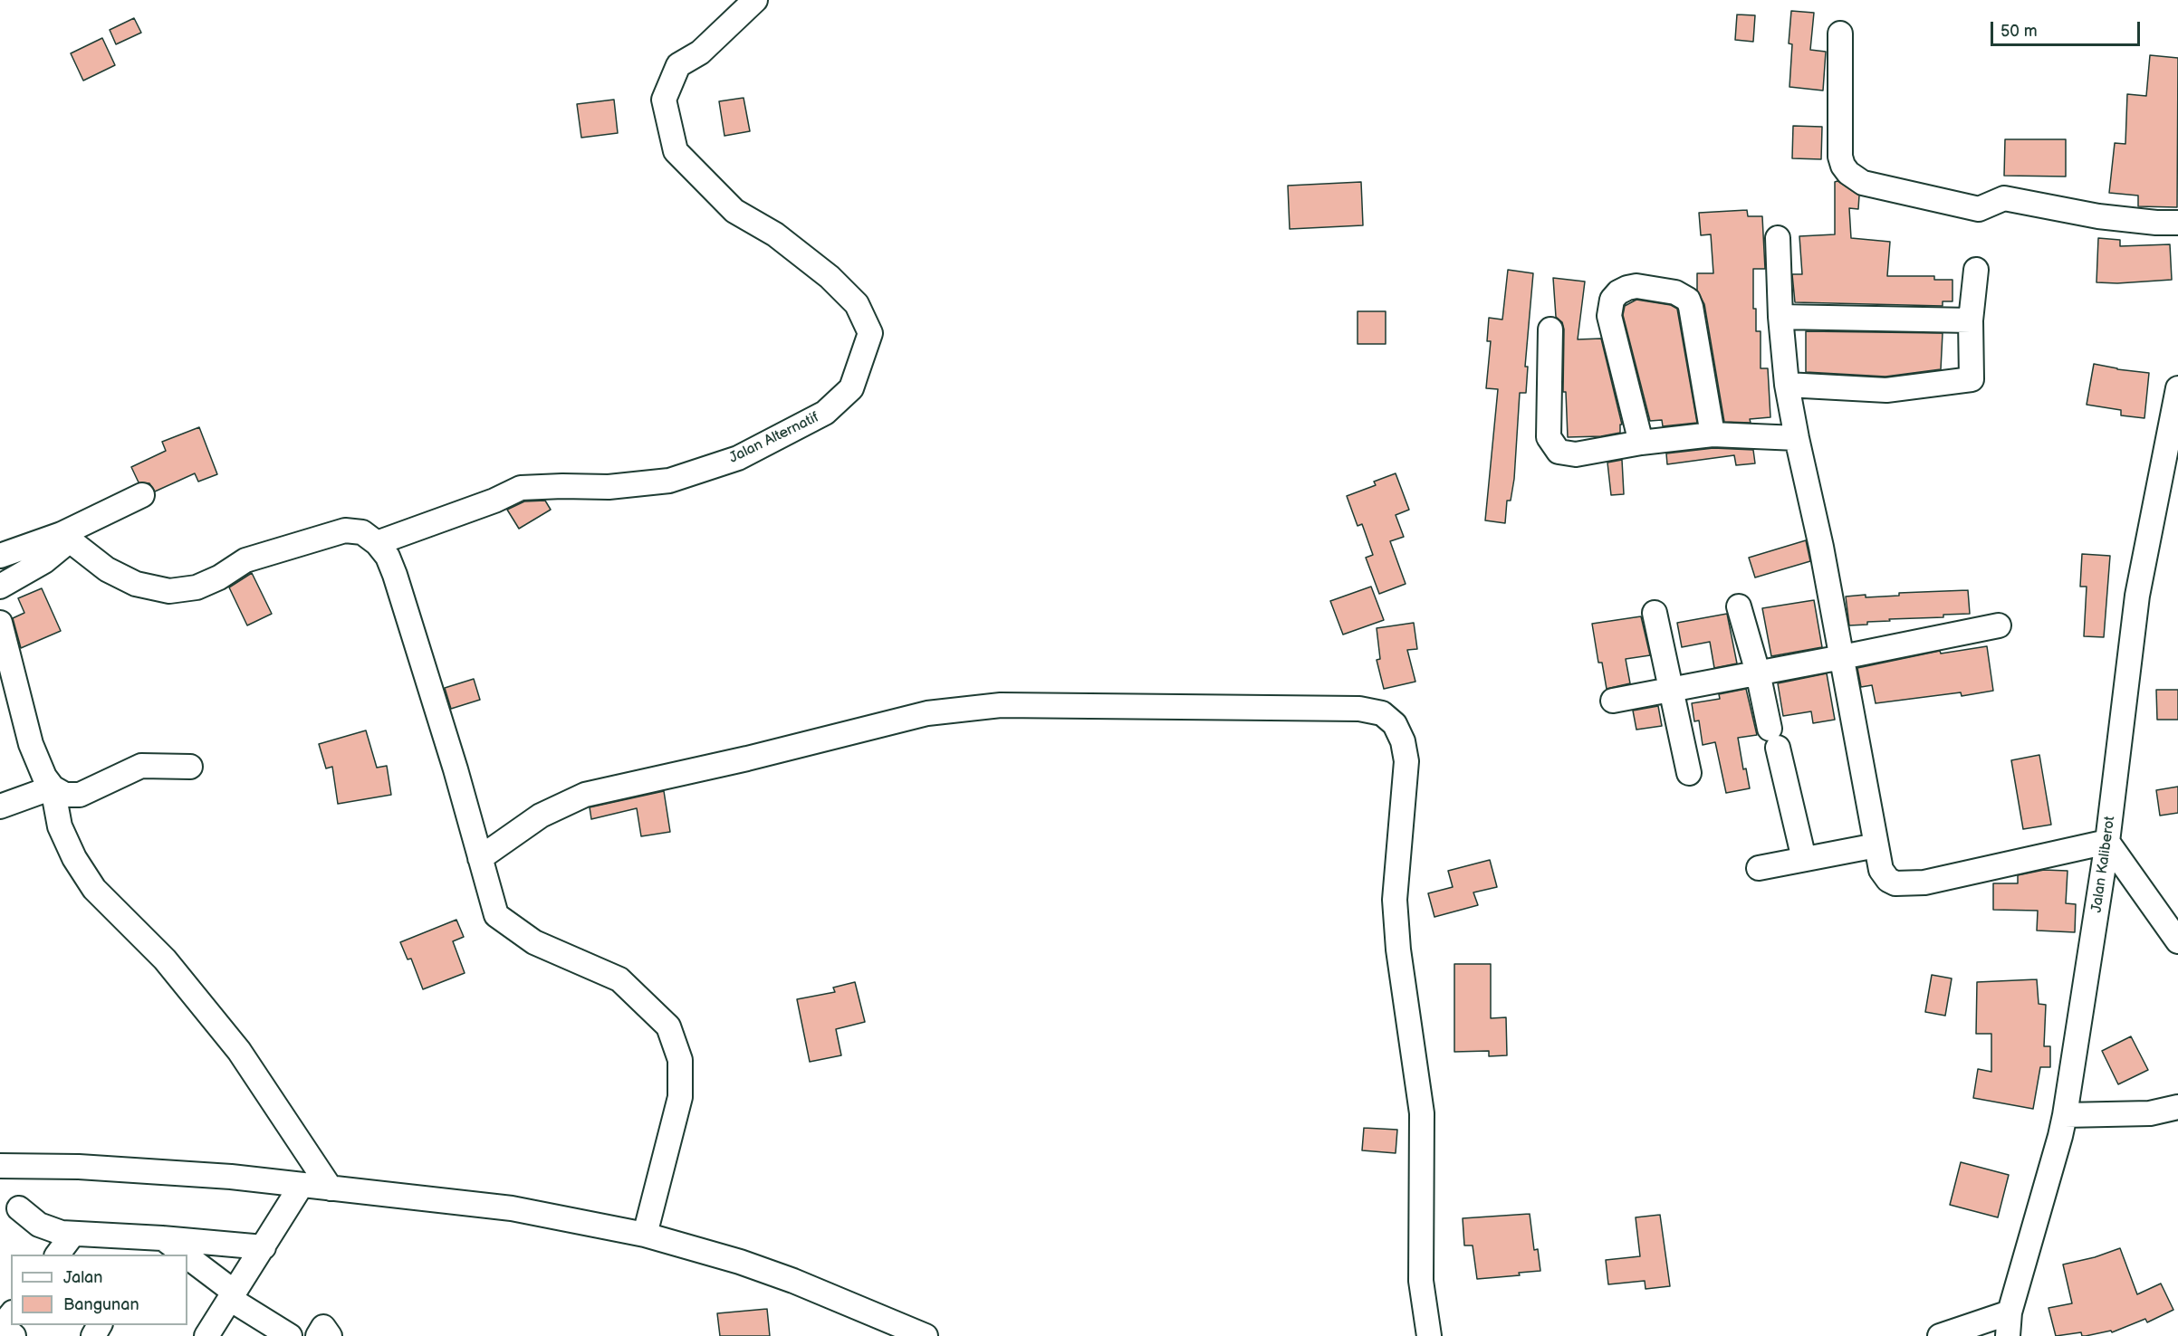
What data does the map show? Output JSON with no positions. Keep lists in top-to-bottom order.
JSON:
{
  "streets": {
    "street": ["Jalan Alternatif", "Jalan Kaliberot"]
  },
  "legend": ["Jalan", "Bangunan"],
  "scale_bar": "50 m"
}
